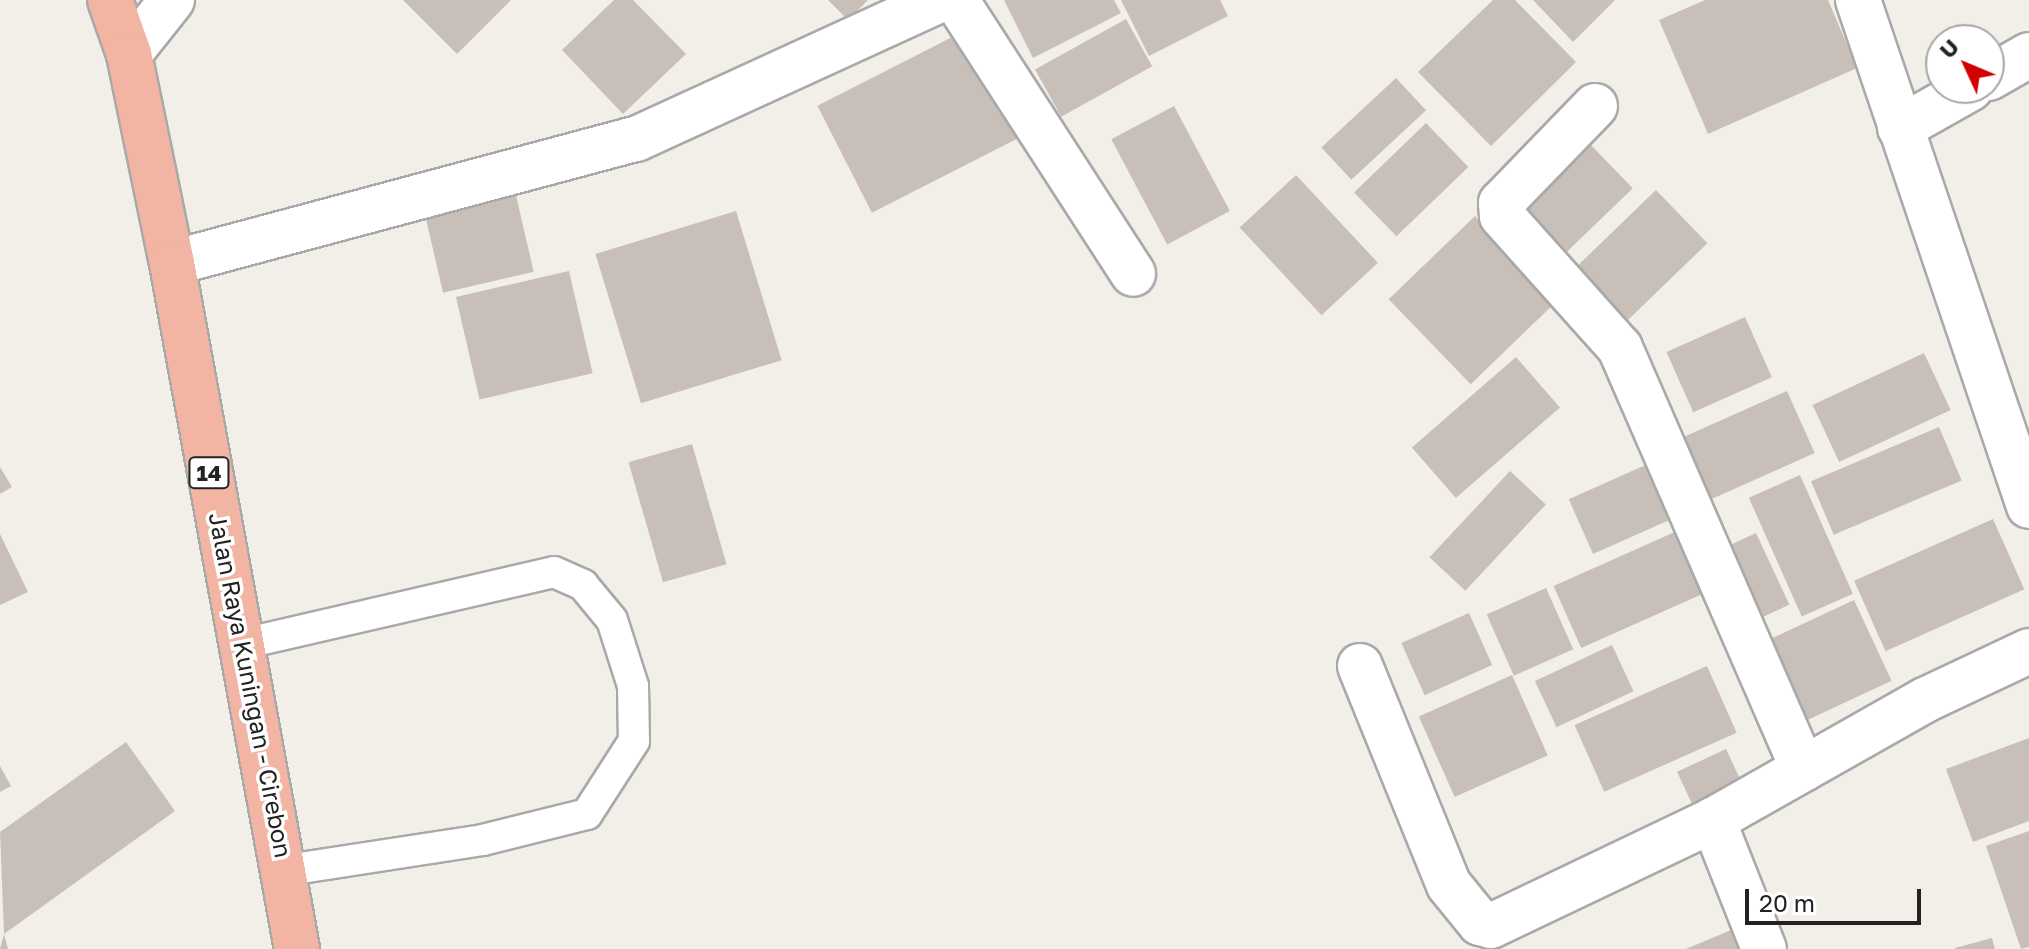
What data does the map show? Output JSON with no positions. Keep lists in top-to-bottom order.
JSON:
{
  "streets": {
    "highway": ["14", "Jalan Raya Kuningan - Cirebon"]
  },
  "scale_bar": "20 m",
  "north": "top left"
}
